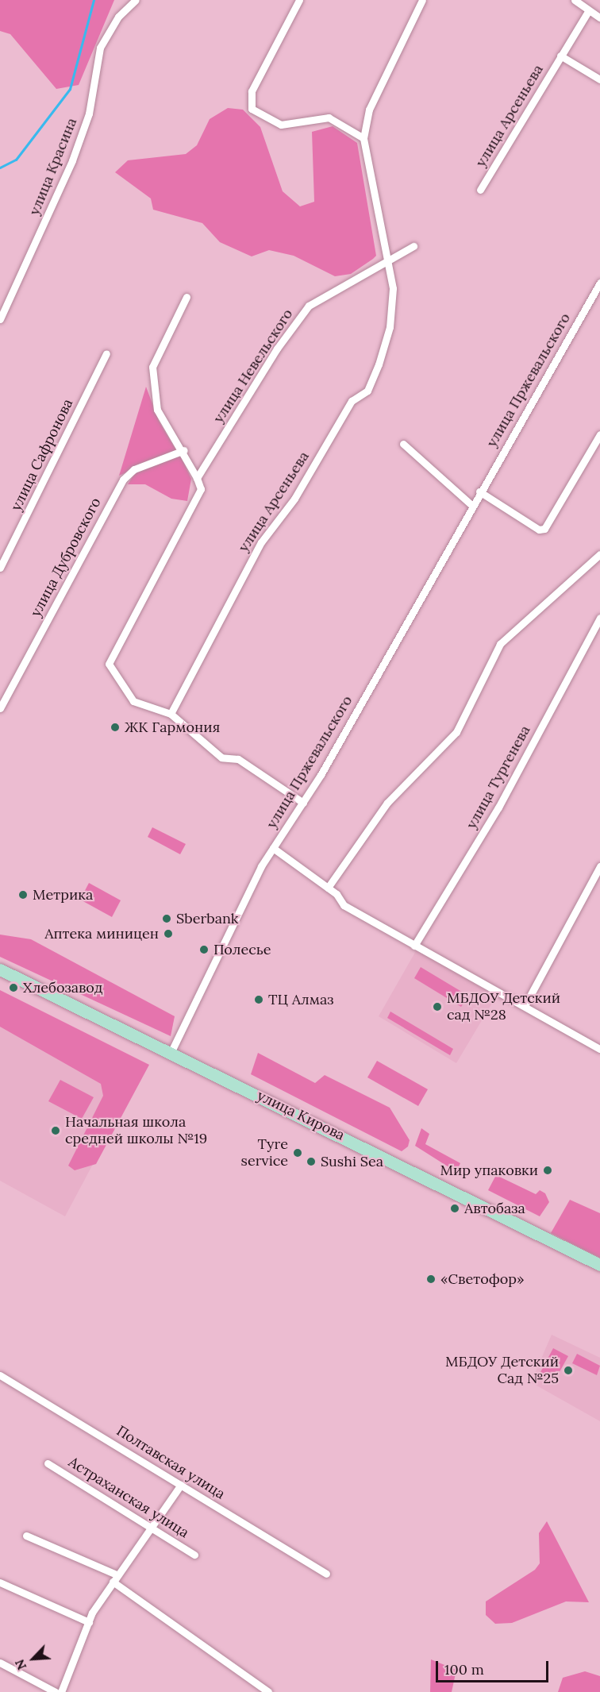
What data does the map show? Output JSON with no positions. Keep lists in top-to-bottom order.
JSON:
{
  "streets": {
    "main road": ["улица Кирова"],
    "street": [
      "улица Арсеньева",
      "улица Красина",
      "улица Невельского",
      "улица Пржевальского",
      "улица Сафронова",
      "улица Дубровского",
      "улица Тургенева",
      "Полтавская улица",
      "Астраханская улица"
    ]
  },
  "crossings": [
    ["улица Арсеньева", "улица Невельского"],
    ["улица Пржевальского", "улица Кирова"]
  ],
  "places": [
    "ЖК Гармония",
    "Метрика",
    "Sberbank",
    "Аптека миницен",
    "Полесье",
    "Хлебoзавод",
    "ТЦ Алмаз",
    "МБДОУ Детский сад №28",
    "Начальная школа средней школы №19",
    "Tyre service",
    "Sushi Sea",
    "Мир упаковки",
    "Автобаза",
    "«Светофор»",
    "МБДОУ Детский Сад №25"
  ],
  "scale_bar": "100 m",
  "north": "bottom left"
}
